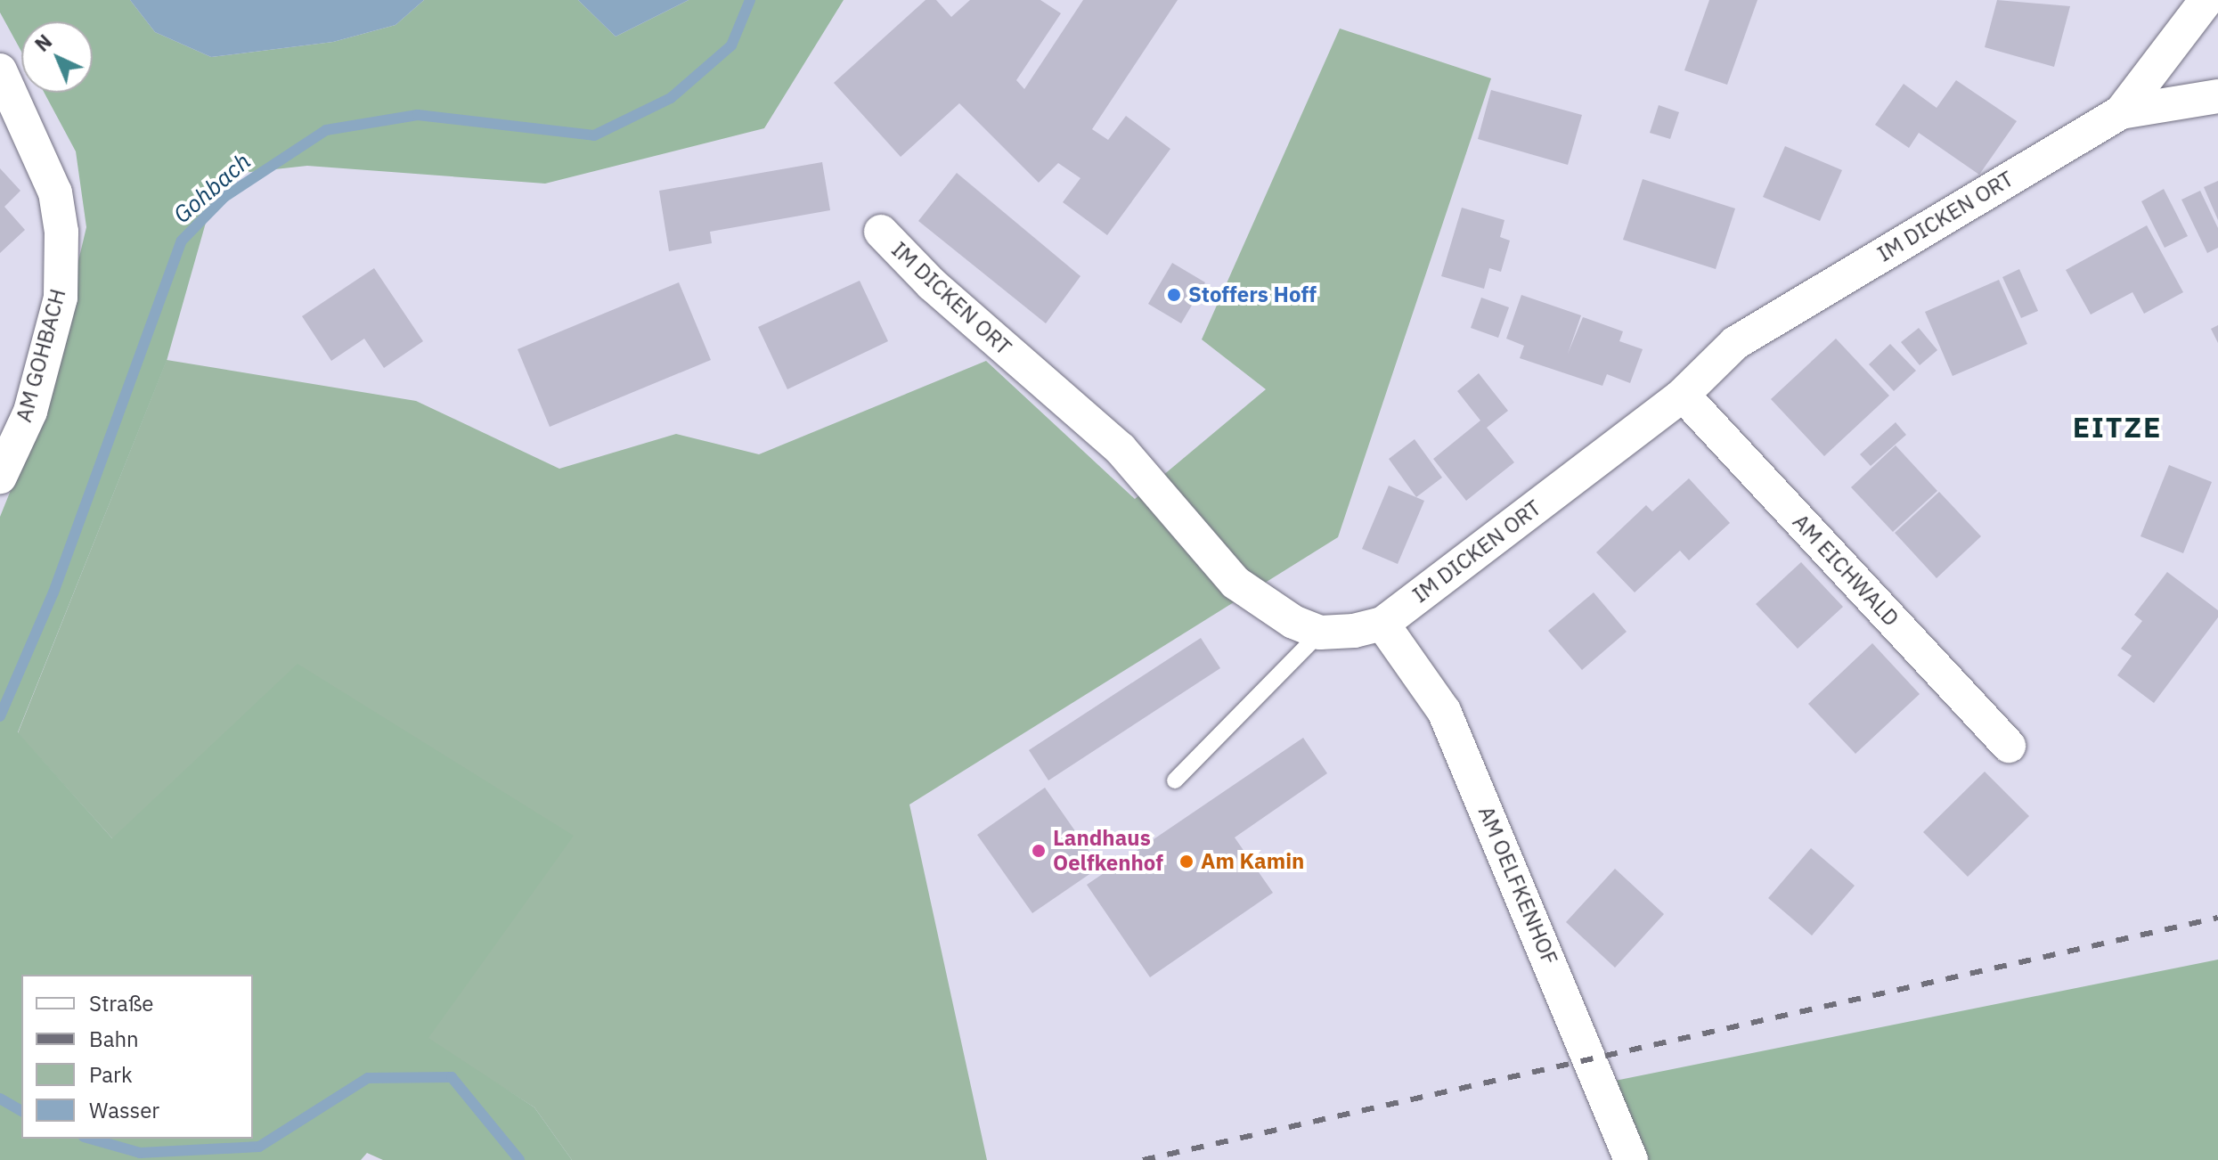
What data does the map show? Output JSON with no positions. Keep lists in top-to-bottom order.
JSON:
{
  "streets": {
    "street": [
      "IM DICKEN ORT",
      "AM GOHBACH",
      "AM EICHWALD",
      "AM OELFKENHOF"
    ]
  },
  "crossings": [
    ["IM DICKEN ORT", "AM EICHWALD"],
    ["IM DICKEN ORT", "AM OELFKENHOF"]
  ],
  "districts": ["EITZE"],
  "water": ["Gohbach"],
  "places": ["Stoffers Hoff", "Landhaus Oelfkenhof", "Am Kamin"],
  "legend": [
    "Straße",
    "Bahn",
    "Park",
    "Wasser"
  ],
  "north": "top left"
}
